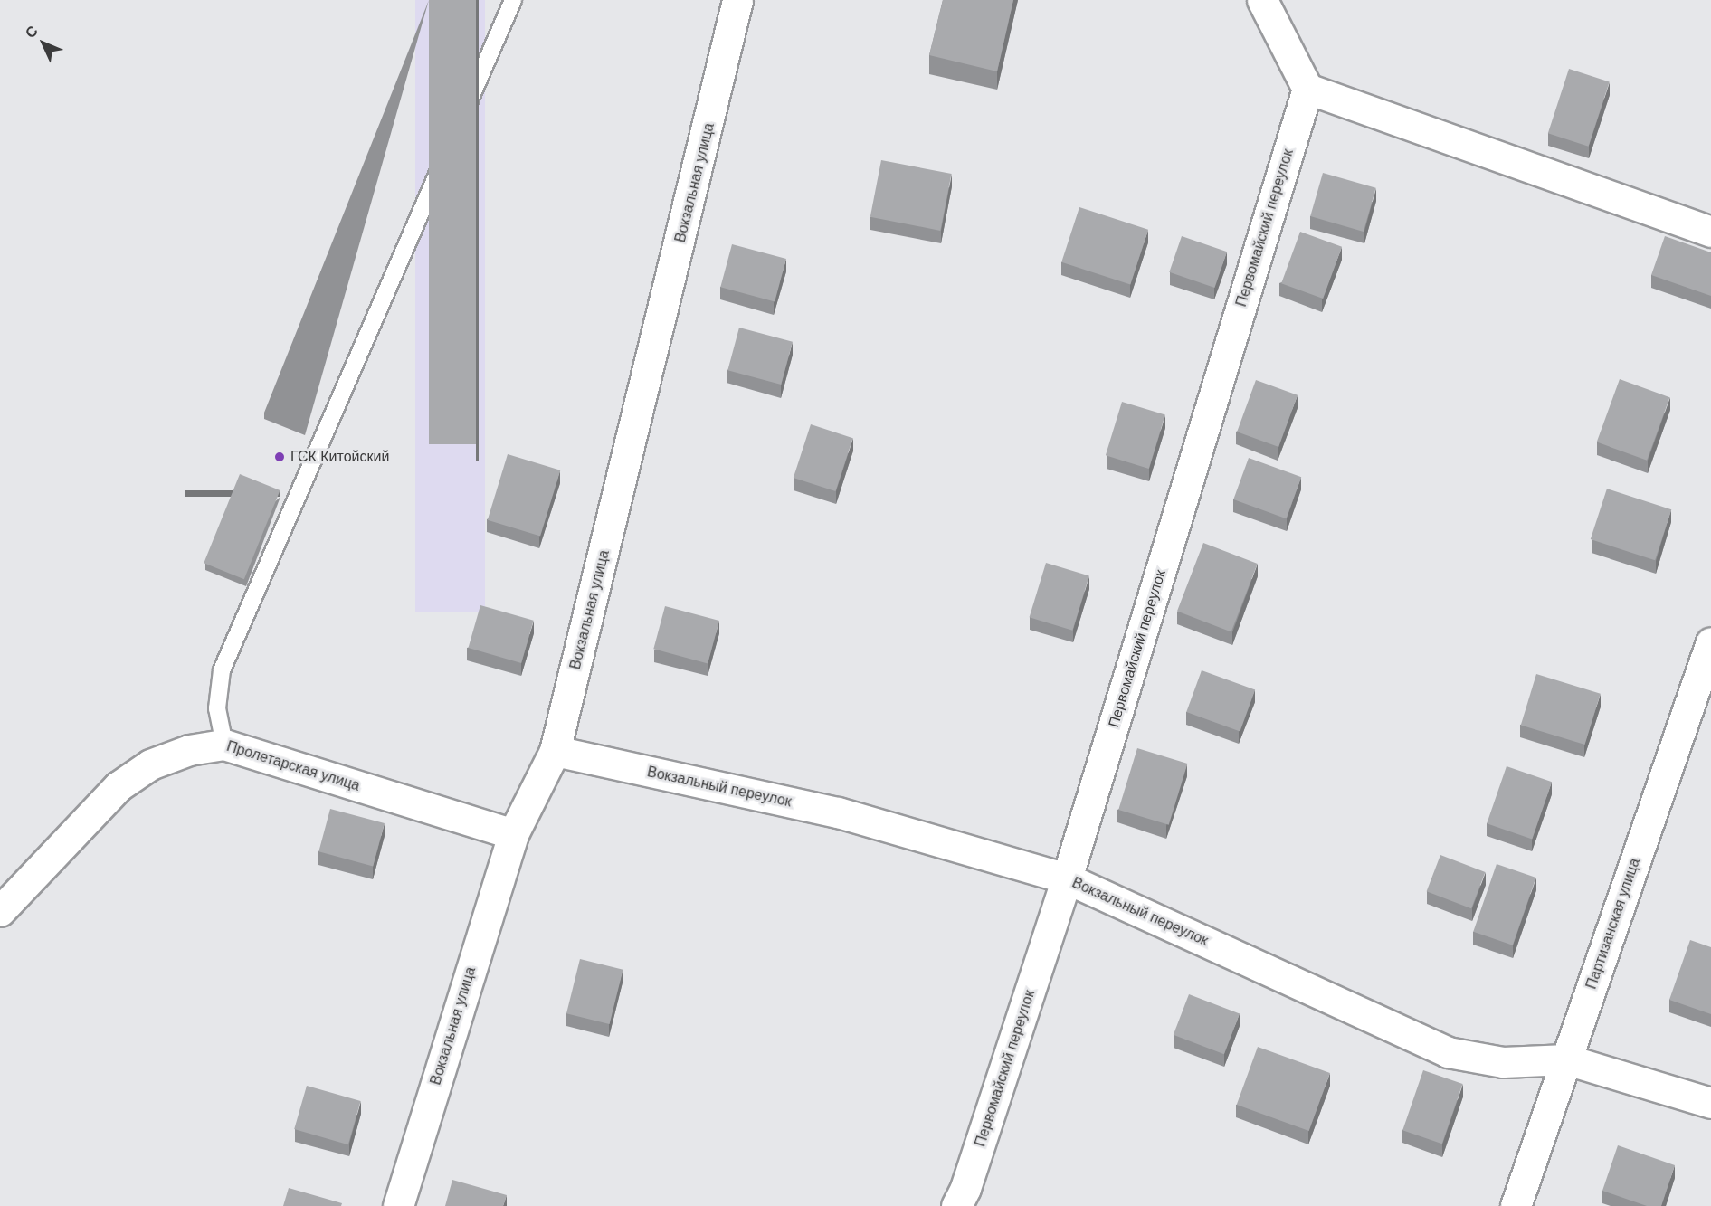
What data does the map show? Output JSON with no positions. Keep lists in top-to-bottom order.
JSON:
{
  "streets": {
    "street": [
      "Вокзальная улица",
      "Первомайский переулок",
      "Пролетарская улица",
      "Вокзальный переулок",
      "Партизанская улица"
    ]
  },
  "crossings": [
    ["Вокзальная улица", "Пролетарская улица"],
    ["Вокзальная улица", "Вокзальный переулок"],
    ["Первомайский переулок", "Вокзальный переулок"],
    ["Вокзальный переулок", "Партизанская улица"]
  ],
  "places": ["ГСК Китойский"],
  "north": "top left"
}
